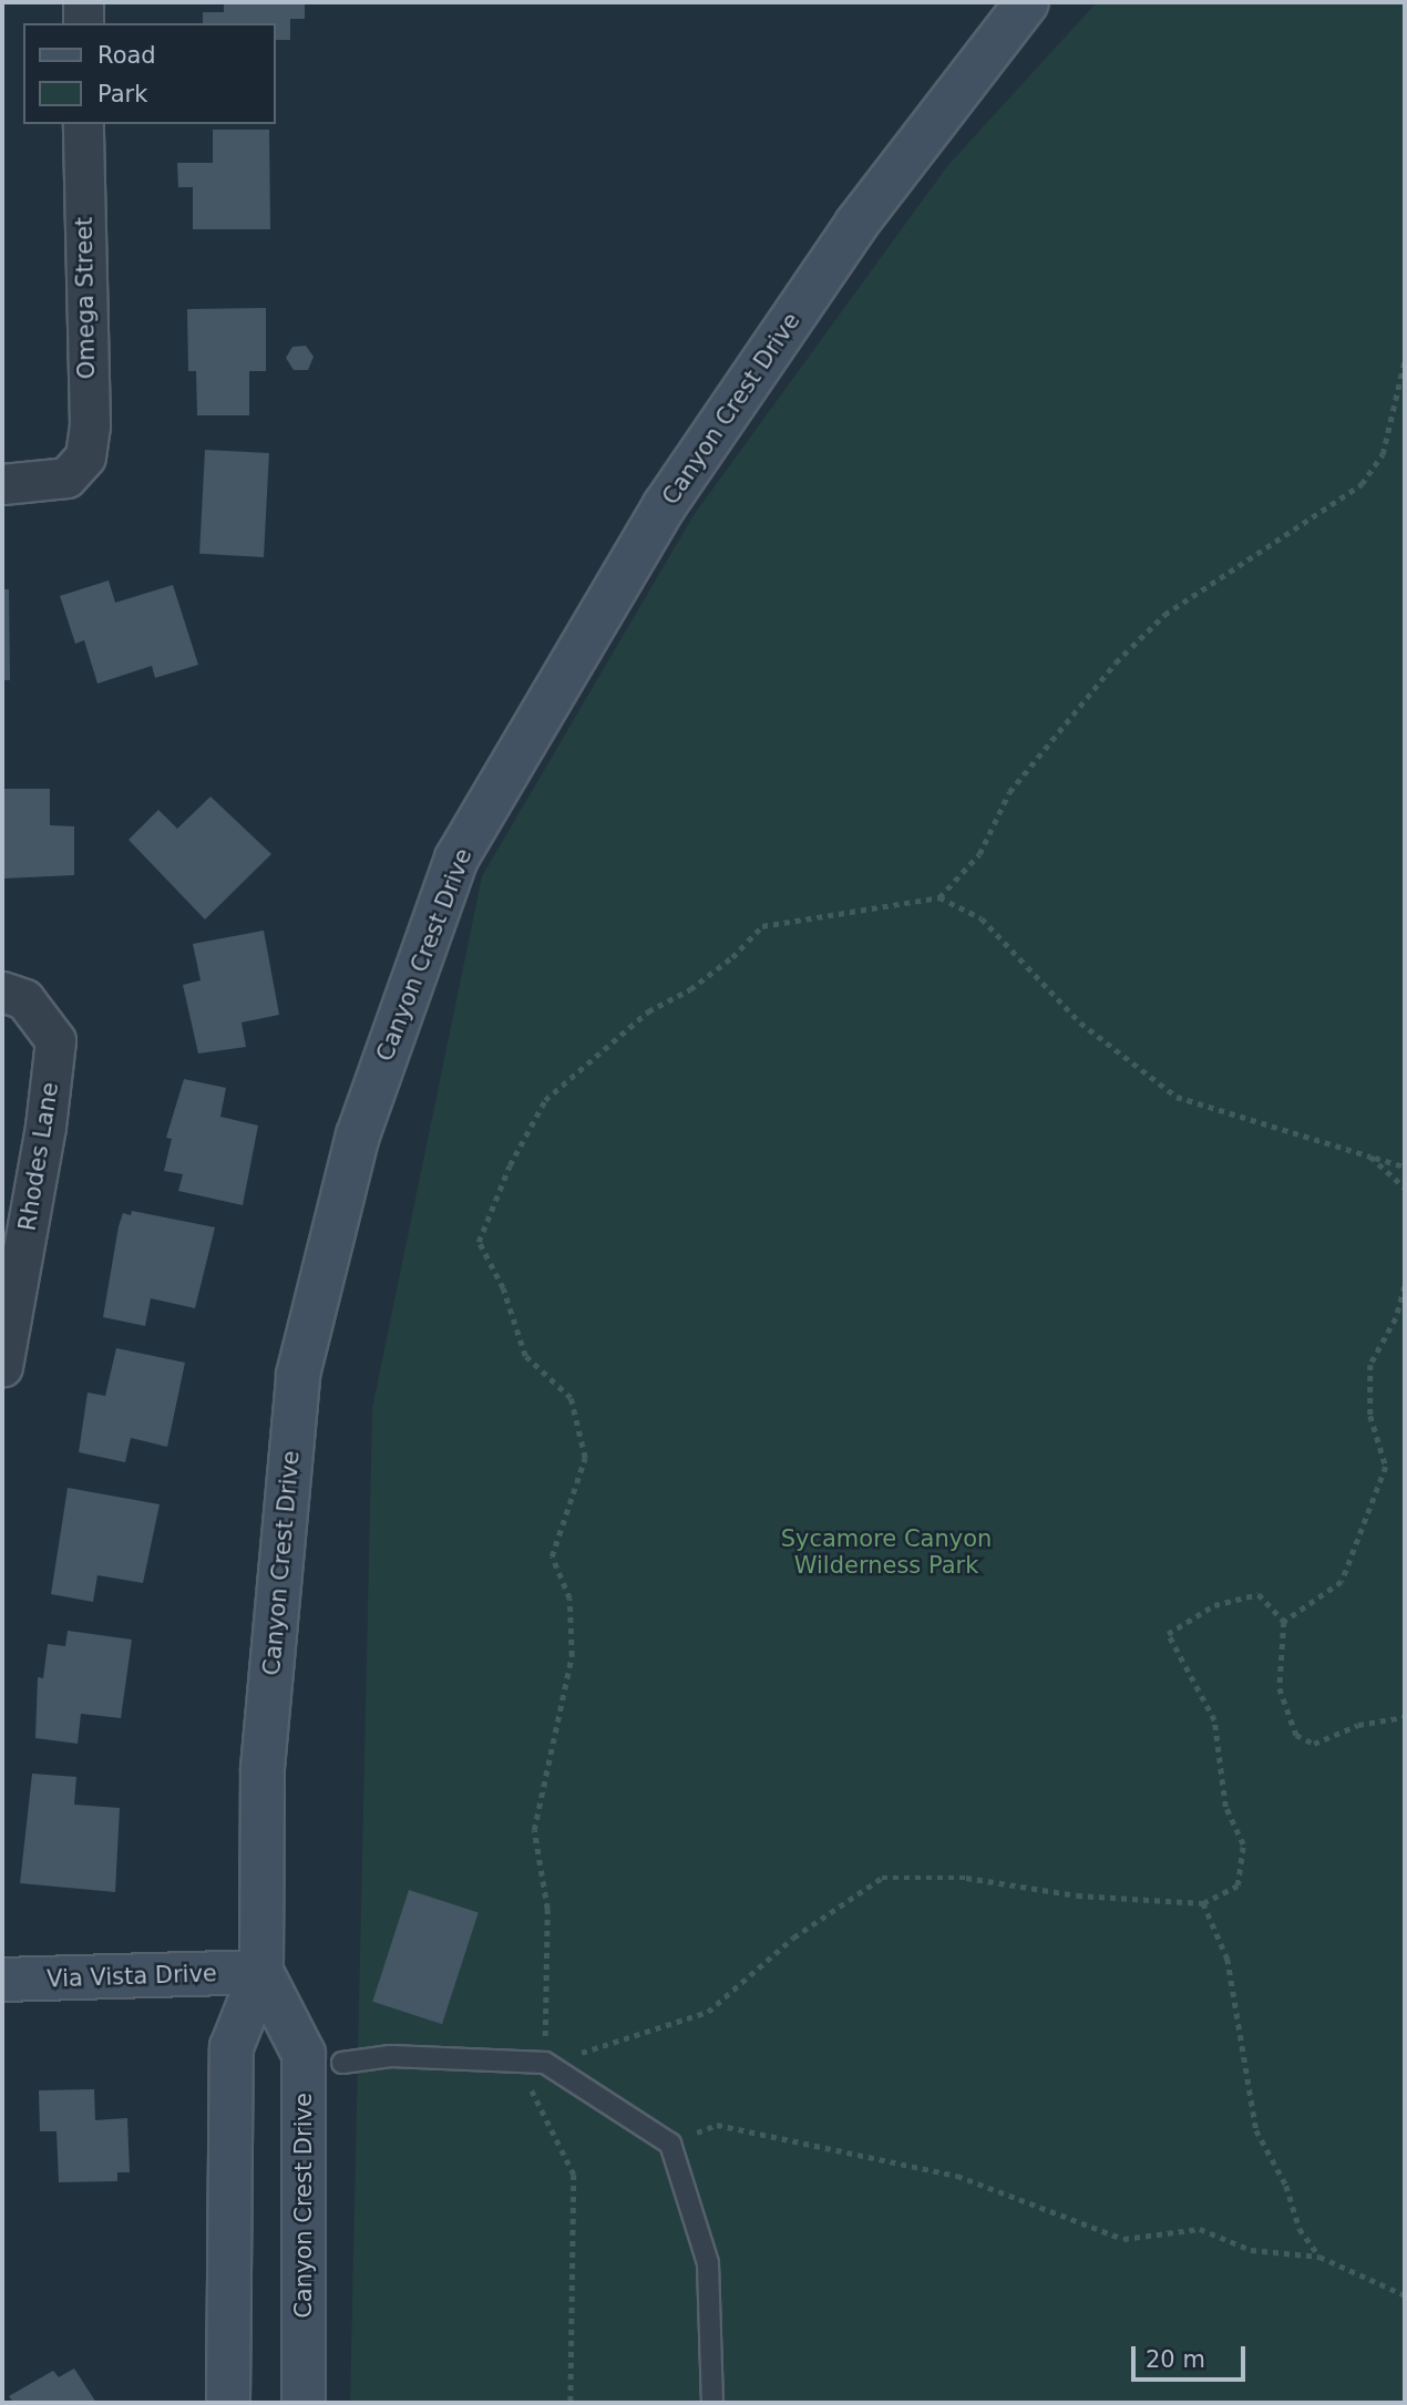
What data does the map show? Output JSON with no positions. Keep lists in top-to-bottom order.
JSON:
{
  "streets": {
    "main road": ["Canyon Crest Drive", "Via Vista Drive"],
    "street": ["Omega Street", "Rhodes Lane"]
  },
  "crossings": [
    ["Canyon Crest Drive", "Via Vista Drive"]
  ],
  "parks": ["Sycamore Canyon Wilderness Park"],
  "legend": ["Road", "Park"],
  "scale_bar": "20 m"
}
